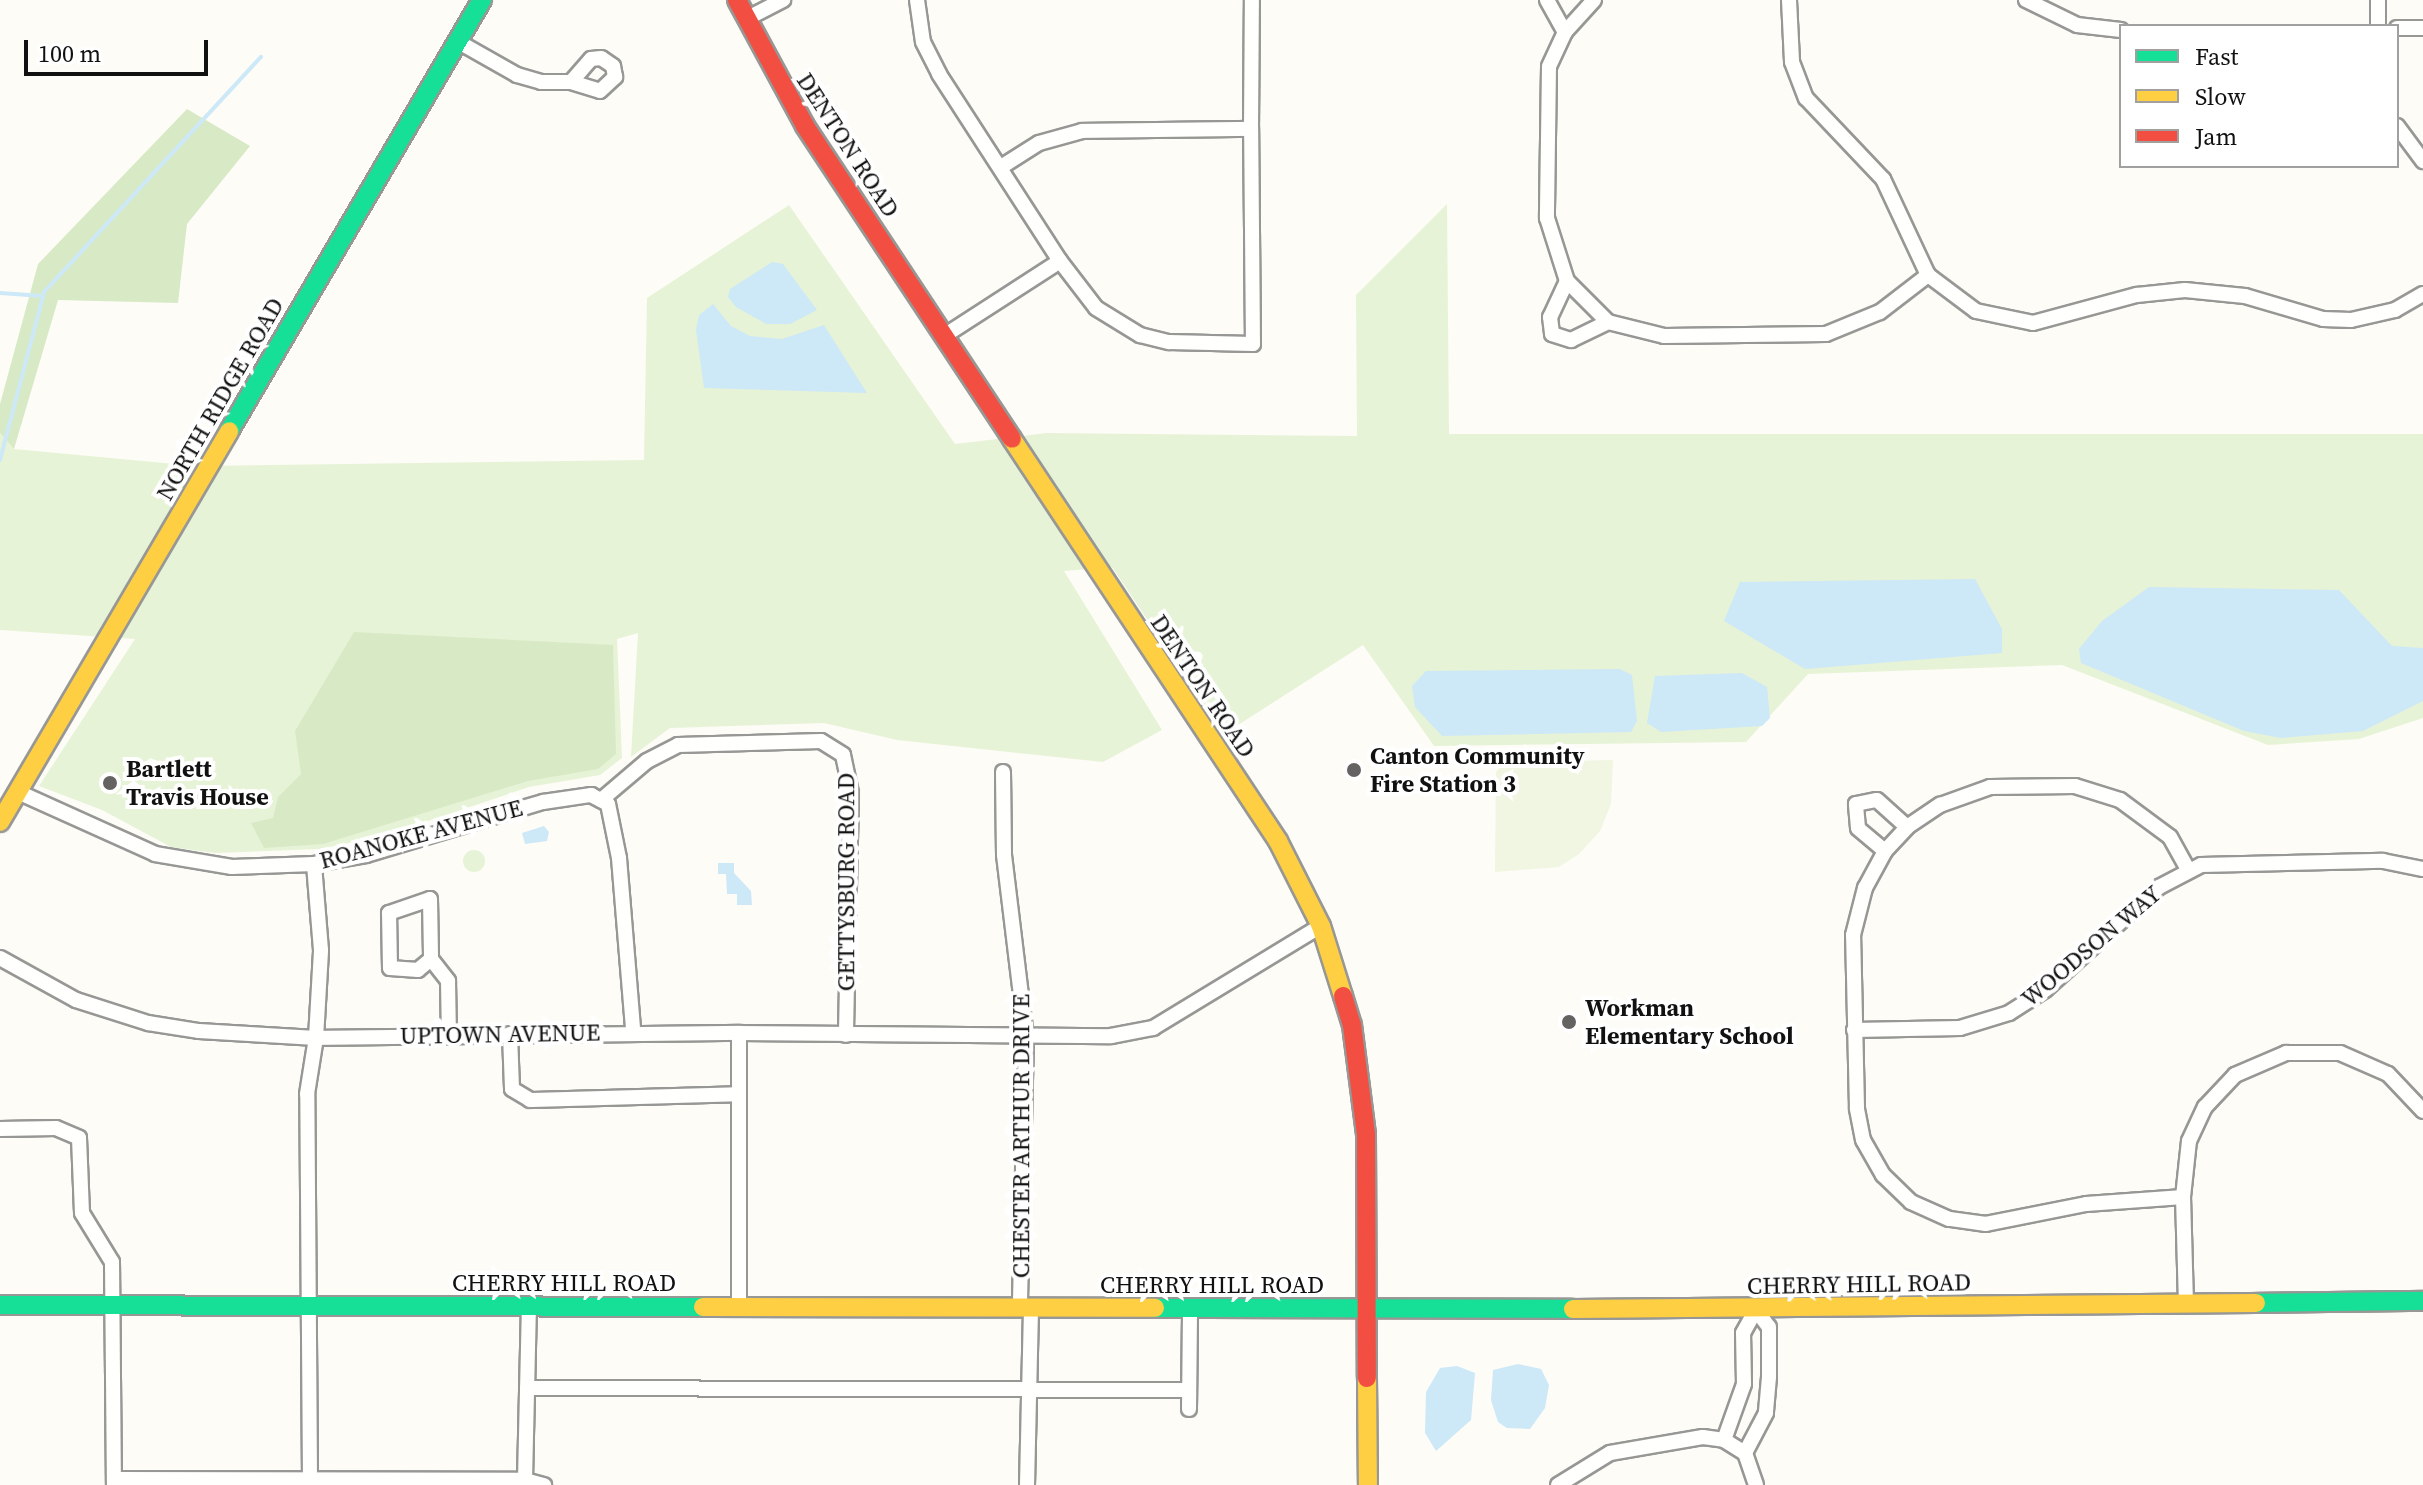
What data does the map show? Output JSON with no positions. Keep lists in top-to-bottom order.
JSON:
{
  "streets": {
    "street": [
      "DENTON ROAD",
      "NORTH RIDGE ROAD",
      "ROANOKE AVENUE",
      "GETTYSBURG ROAD",
      "WOODSON WAY",
      "UPTOWN AVENUE",
      "CHESTER ARTHUR DRIVE",
      "CHERRY HILL ROAD"
    ]
  },
  "crossings": [
    ["DENTON ROAD", "UPTOWN AVENUE"],
    ["DENTON ROAD", "CHERRY HILL ROAD"],
    ["NORTH RIDGE ROAD", "ROANOKE AVENUE"],
    ["ROANOKE AVENUE", "GETTYSBURG ROAD"],
    ["GETTYSBURG ROAD", "UPTOWN AVENUE"],
    ["UPTOWN AVENUE", "CHESTER ARTHUR DRIVE"],
    ["CHESTER ARTHUR DRIVE", "CHERRY HILL ROAD"]
  ],
  "places": ["Canton Community Fire Station 3", "Bartlett Travis House", "Workman Elementary School"],
  "legend": ["Fast", "Slow", "Jam"],
  "scale_bar": "100 m"
}
